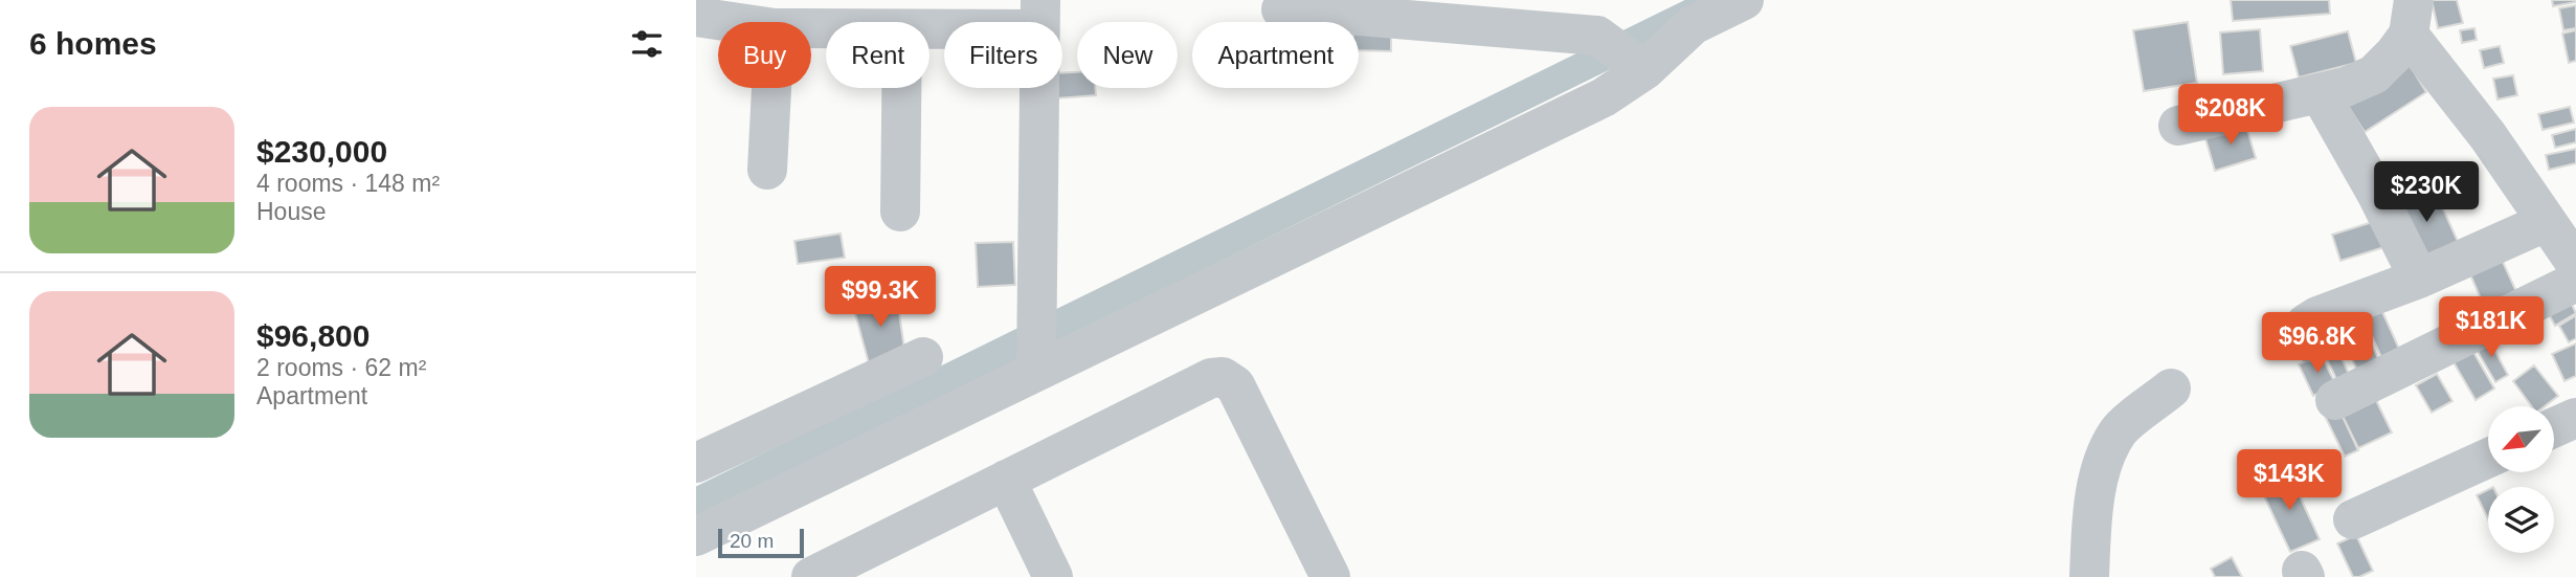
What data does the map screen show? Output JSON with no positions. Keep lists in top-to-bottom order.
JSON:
{
  "scale_bar": "20 m",
  "north": "bottom left",
  "page": {
    "heading": "6 homes",
    "chip": [
      "Buy",
      "Rent",
      "Filters",
      "New",
      "Apartment"
    ],
    "price": [
      "$208K",
      "$230K",
      "$99.3K",
      "$181K",
      "$96.8K",
      "$143K"
    ],
    "list": [
      {
        "name": "$230,000",
        "note": "4 rooms · 148 m² · House"
      },
      {
        "name": "$96,800",
        "note": "2 rooms · 62 m² · Apartment"
      }
    ],
    "scale": "20 m"
  }
}
